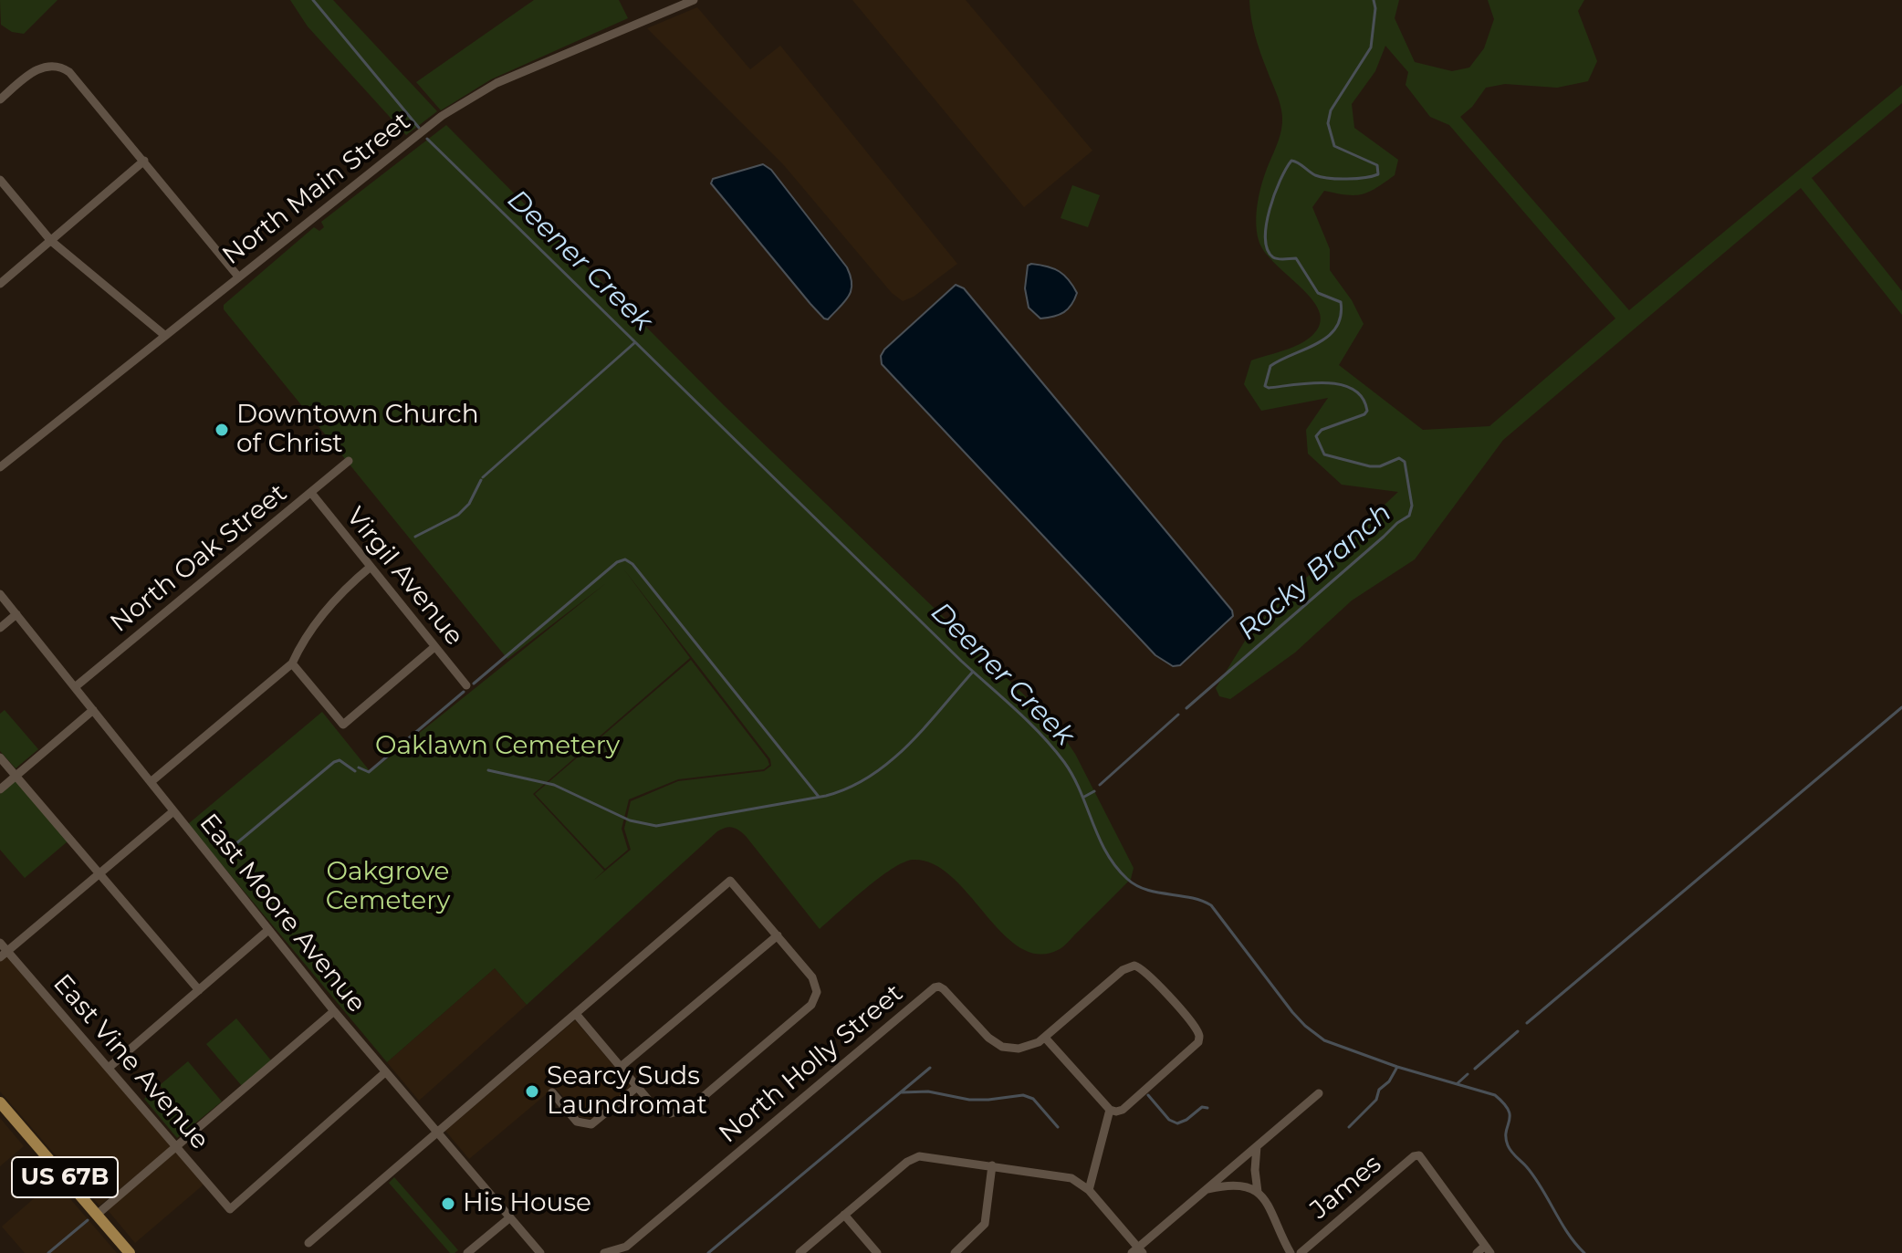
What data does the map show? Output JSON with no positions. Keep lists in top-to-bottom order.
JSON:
{
  "streets": {
    "main road": ["US 67B"],
    "street": [
      "North Main Street",
      "North Oak Street",
      "Virgil Avenue",
      "East Moore Avenue",
      "East Vine Avenue",
      "North Holly Street",
      "James"
    ]
  },
  "crossings": [
    ["North Oak Street", "Virgil Avenue"],
    ["North Oak Street", "East Moore Avenue"],
    ["East Moore Avenue", "East Vine Avenue"]
  ],
  "water": ["Deener Creek", "Rocky Branch"],
  "parks": ["Oaklawn Cemetery", "Oakgrove Cemetery"],
  "places": ["Downtown Church of Christ", "Searcy Suds Laundromat", "His House"]
}
